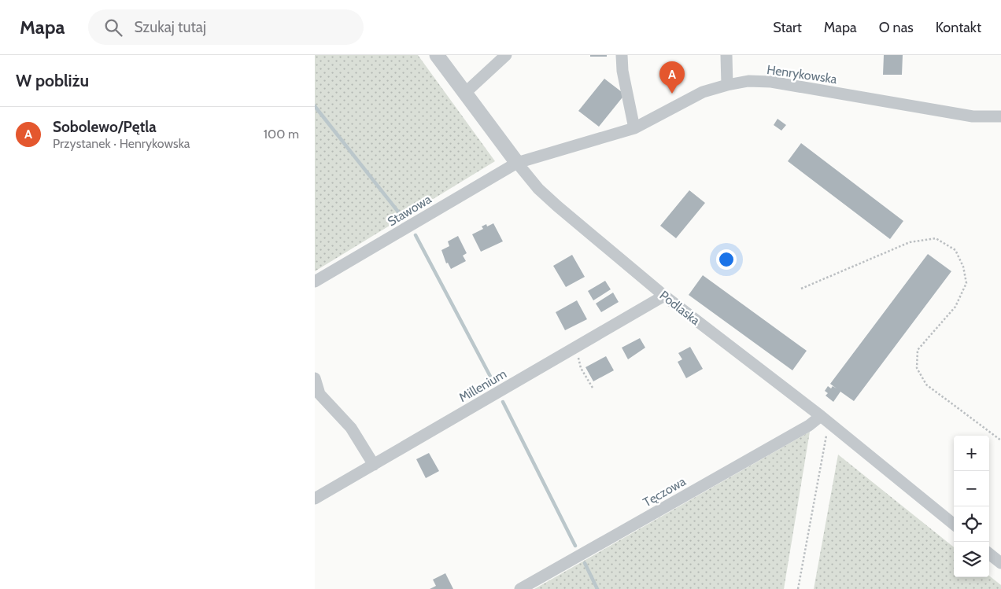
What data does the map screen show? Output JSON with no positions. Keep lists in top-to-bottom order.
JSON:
{
  "streets": {
    "street": [
      "Henrykowska",
      "Stawowa",
      "Podlaska",
      "Millenium",
      "Tęczowa"
    ]
  },
  "crossings": [
    ["Henrykowska", "Stawowa"],
    ["Henrykowska", "Podlaska"],
    ["Stawowa", "Podlaska"],
    ["Podlaska", "Millenium"],
    ["Podlaska", "Tęczowa"]
  ],
  "page": {
    "header": "Mapa",
    "search": "Szukaj tutaj",
    "nav": [
      "Start",
      "Mapa",
      "O nas",
      "Kontakt"
    ],
    "heading": "W pobliżu",
    "pins": "A",
    "list": [
      {
        "mark": "A",
        "name": "Sobolewo/Pętla",
        "note": "Przystanek · Henrykowska",
        "value": "100 m"
      }
    ],
    "map_buttons": ["+", "−"]
  }
}
